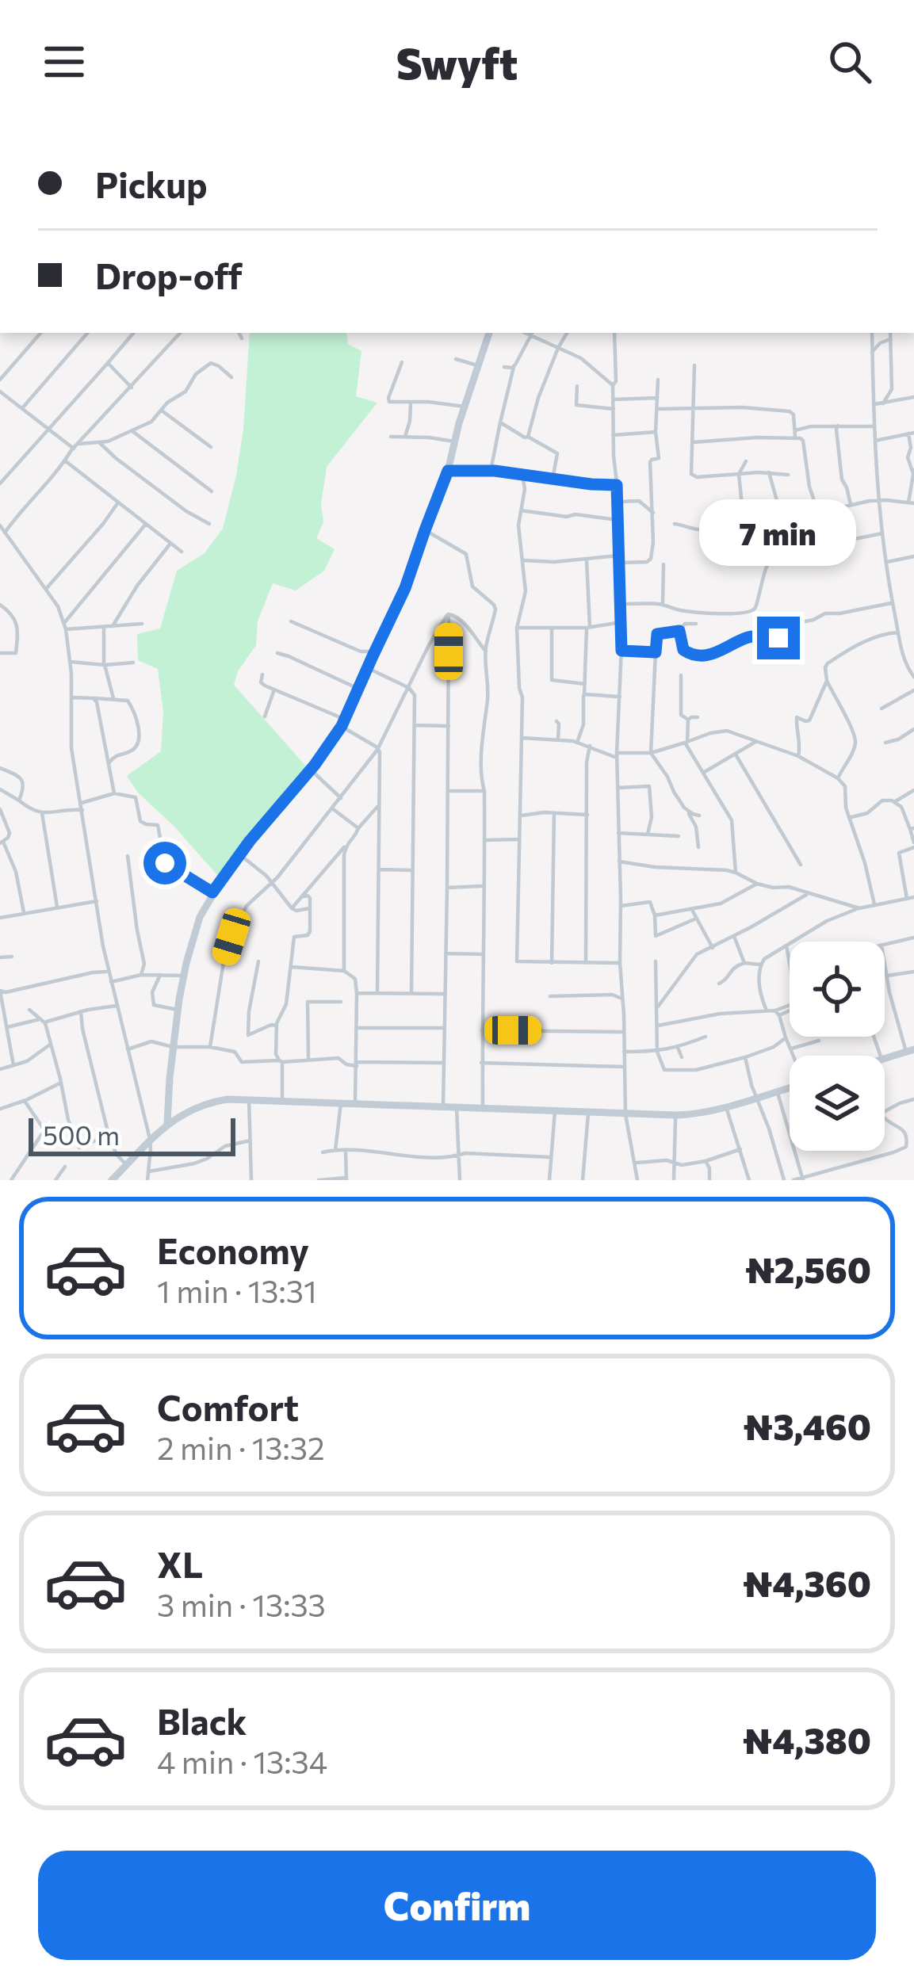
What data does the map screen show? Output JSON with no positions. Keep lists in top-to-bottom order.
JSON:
{
  "scale_bar": "500 m",
  "page": {
    "header": "Swyft",
    "banner": ["Pickup", "Drop-off"],
    "bubble": "7 min",
    "scale": "500 m",
    "list": [
      {
        "name": "Economy",
        "note": "1 min · 13:31",
        "value": "₦2,560"
      },
      {
        "name": "Comfort",
        "note": "2 min · 13:32",
        "value": "₦3,460"
      },
      {
        "name": "XL",
        "note": "3 min · 13:33",
        "value": "₦4,360"
      },
      {
        "name": "Black",
        "note": "4 min · 13:34",
        "value": "₦4,380"
      }
    ],
    "buttons": "Confirm"
  }
}
